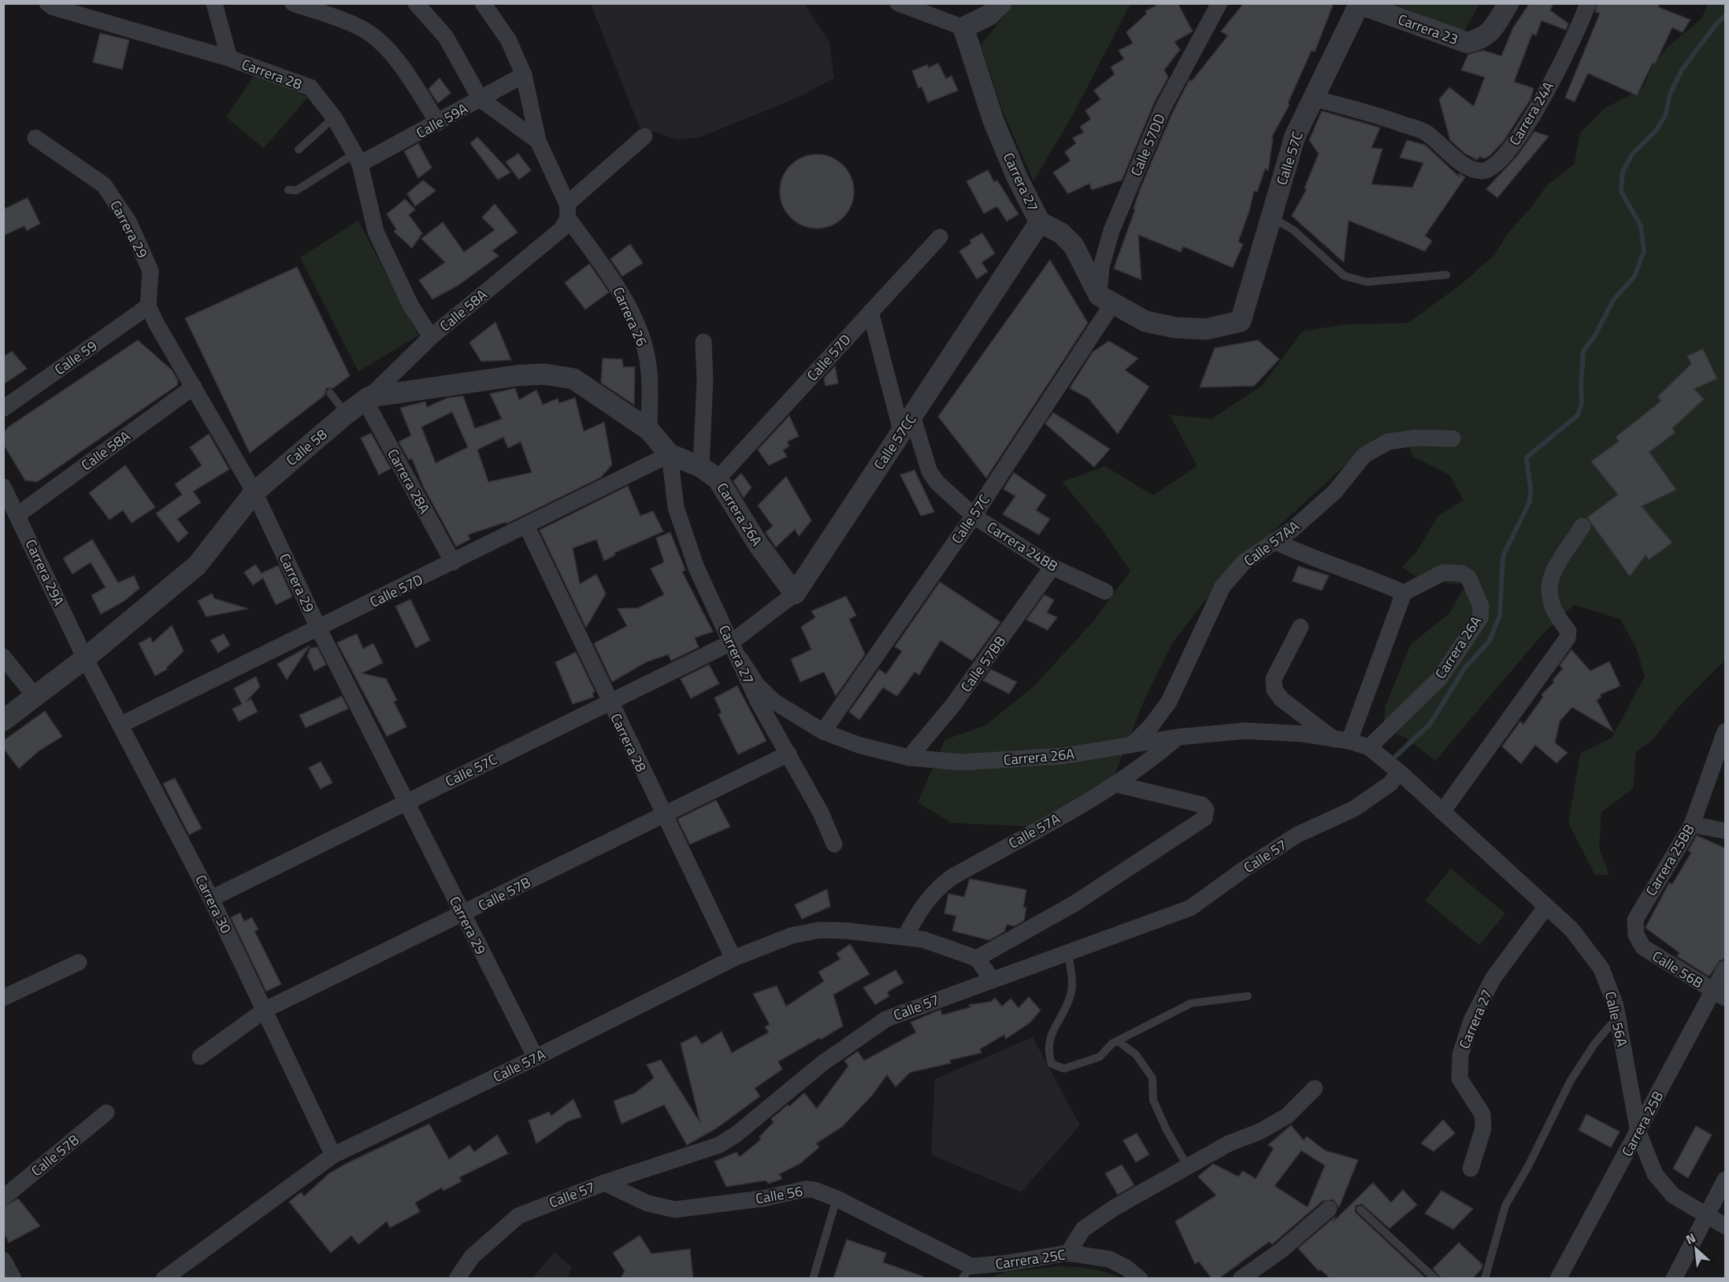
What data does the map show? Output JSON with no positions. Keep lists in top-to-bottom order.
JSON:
{
  "streets": {
    "street": [
      "Carrera 23",
      "Carrera 28",
      "Carrera 24A",
      "Calle 59A",
      "Calle 57DD",
      "Calle 57C",
      "Carrera 27",
      "Carrera 29",
      "Calle 58A",
      "Carrera 26",
      "Calle 59",
      "Calle 57D",
      "Calle 57CC",
      "Calle 58",
      "Carrera 28A",
      "Carrera 26A",
      "Calle 57AA",
      "Carrera 24BB",
      "Carrera 29A",
      "Calle 57BB",
      "Calle 57A",
      "Calle 57",
      "Carrera 25BB",
      "Calle 57B",
      "Carrera 30",
      "Calle 56B",
      "Calle 56A",
      "Carrera 25B",
      "Calle 56",
      "Carrera 25C"
    ]
  },
  "crossings": [
    ["Carrera 23", "Calle 57C"],
    ["Carrera 28", "Calle 59A"],
    ["Carrera 28", "Calle 57C"],
    ["Carrera 28", "Calle 58A"],
    ["Carrera 28", "Calle 57D"],
    ["Carrera 28", "Calle 57A"],
    ["Carrera 28", "Calle 57B"],
    ["Carrera 24A", "Calle 57C"],
    ["Calle 59A", "Carrera 26"],
    ["Calle 57DD", "Calle 57C"],
    ["Calle 57DD", "Carrera 27"],
    ["Calle 57C", "Carrera 27"],
    ["Calle 57C", "Carrera 29"],
    ["Calle 57C", "Calle 57CC"],
    ["Calle 57C", "Carrera 26A"],
    ["Calle 57C", "Carrera 24BB"],
    ["Calle 57C", "Carrera 30"],
    ["Carrera 27", "Calle 57D"],
    ["Carrera 27", "Calle 57CC"],
    ["Carrera 27", "Calle 58"],
    ["Carrera 27", "Carrera 26A"],
    ["Carrera 27", "Calle 57B"],
    ["Carrera 27", "Calle 56A"],
    ["Carrera 29", "Calle 58A"],
    ["Carrera 29", "Calle 59"],
    ["Carrera 29", "Calle 57D"],
    ["Carrera 29", "Calle 58"],
    ["Carrera 29", "Calle 57A"],
    ["Carrera 29", "Calle 57B"],
    ["Calle 58A", "Carrera 26"],
    ["Calle 58A", "Calle 58"],
    ["Calle 58A", "Carrera 28A"],
    ["Calle 58A", "Carrera 29A"],
    ["Carrera 26", "Calle 58"],
    ["Calle 57D", "Calle 58"],
    ["Calle 57D", "Carrera 28A"],
    ["Calle 57D", "Carrera 26A"],
    ["Calle 57D", "Carrera 24BB"],
    ["Calle 57D", "Carrera 30"],
    ["Calle 57CC", "Carrera 26A"],
    ["Calle 57CC", "Carrera 24BB"],
    ["Calle 58", "Carrera 28A"],
    ["Calle 58", "Carrera 29A"],
    ["Calle 58", "Carrera 30"],
    ["Carrera 26A", "Calle 57AA"],
    ["Carrera 26A", "Calle 57BB"],
    ["Carrera 26A", "Calle 57A"],
    ["Carrera 26A", "Calle 57"],
    ["Carrera 26A", "Calle 56A"],
    ["Carrera 24BB", "Calle 57BB"],
    ["Carrera 29A", "Carrera 30"],
    ["Calle 57A", "Carrera 30"],
    ["Calle 57", "Calle 56A"],
    ["Calle 57", "Calle 56"],
    ["Carrera 25BB", "Calle 56B"],
    ["Calle 57B", "Carrera 30"],
    ["Calle 56B", "Carrera 25B"],
    ["Calle 56A", "Carrera 25B"],
    ["Calle 56", "Carrera 25C"]
  ],
  "north": "top left"
}
